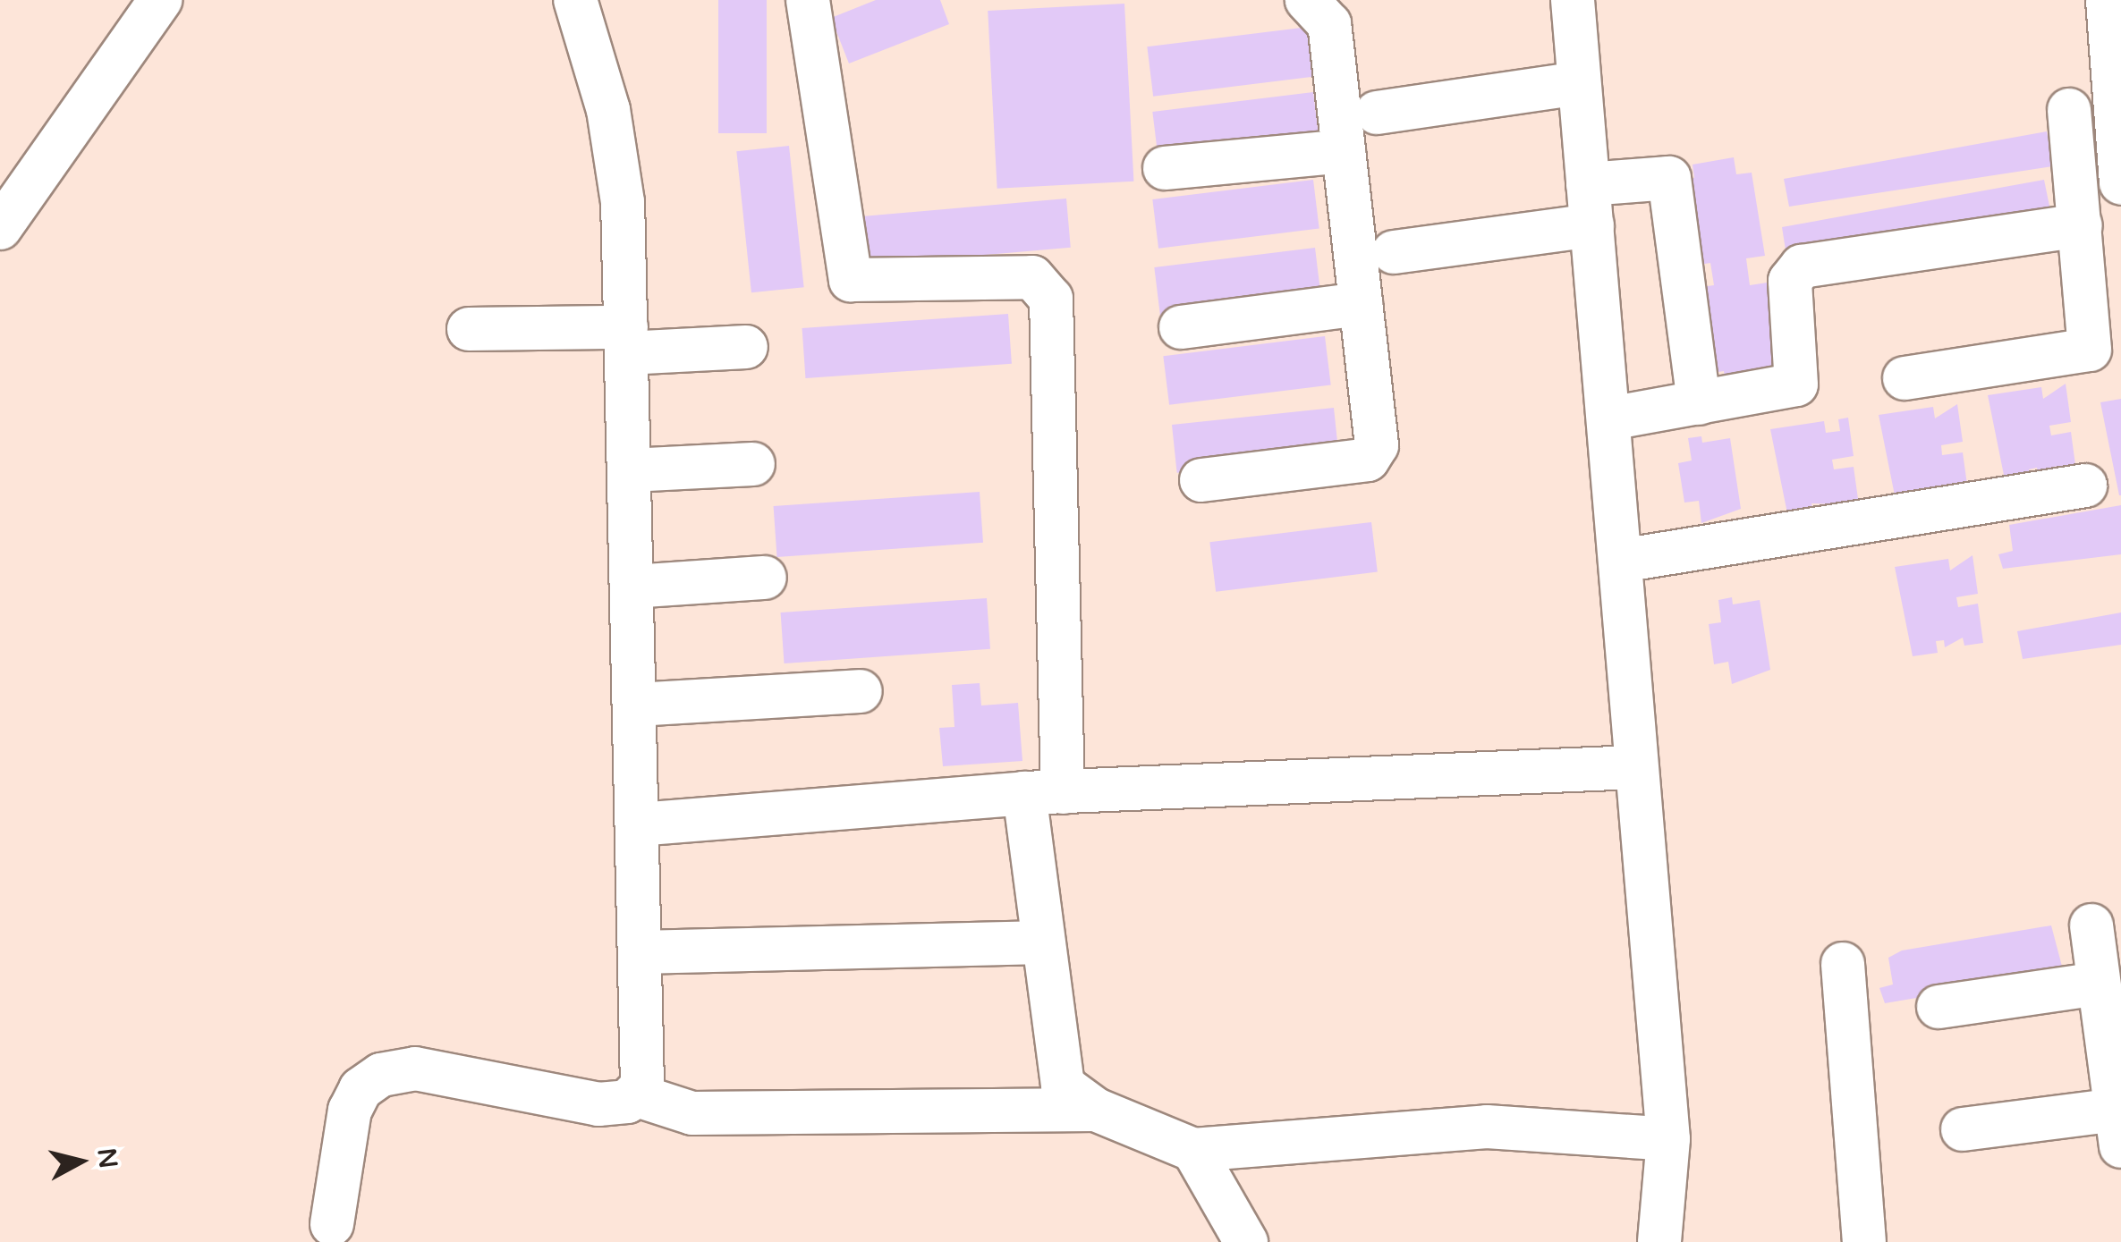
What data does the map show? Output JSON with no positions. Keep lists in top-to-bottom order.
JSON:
{
  "north": "right"
}
